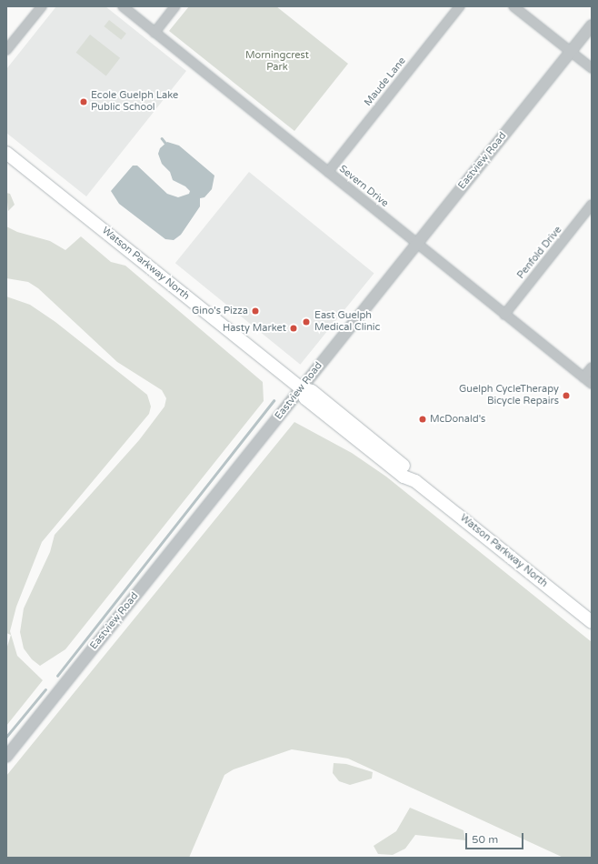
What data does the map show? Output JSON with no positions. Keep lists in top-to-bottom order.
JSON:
{
  "streets": {
    "main road": ["Watson Parkway North"],
    "street": [
      "Maude Lane",
      "Eastview Road",
      "Severn Drive",
      "Penfold Drive"
    ]
  },
  "crossings": [
    ["Maude Lane", "Severn Drive"],
    ["Eastview Road", "Severn Drive"],
    ["Eastview Road", "Watson Parkway North"],
    ["Severn Drive", "Penfold Drive"]
  ],
  "parks": ["Morningcrest Park"],
  "places": [
    "Ecole Guelph Lake Public School",
    "Gino's Pizza",
    "East Guelph Medical Clinic",
    "Hasty Market",
    "Guelph CycleTherapy Bicycle Repairs",
    "McDonald's"
  ],
  "scale_bar": "50 m"
}
